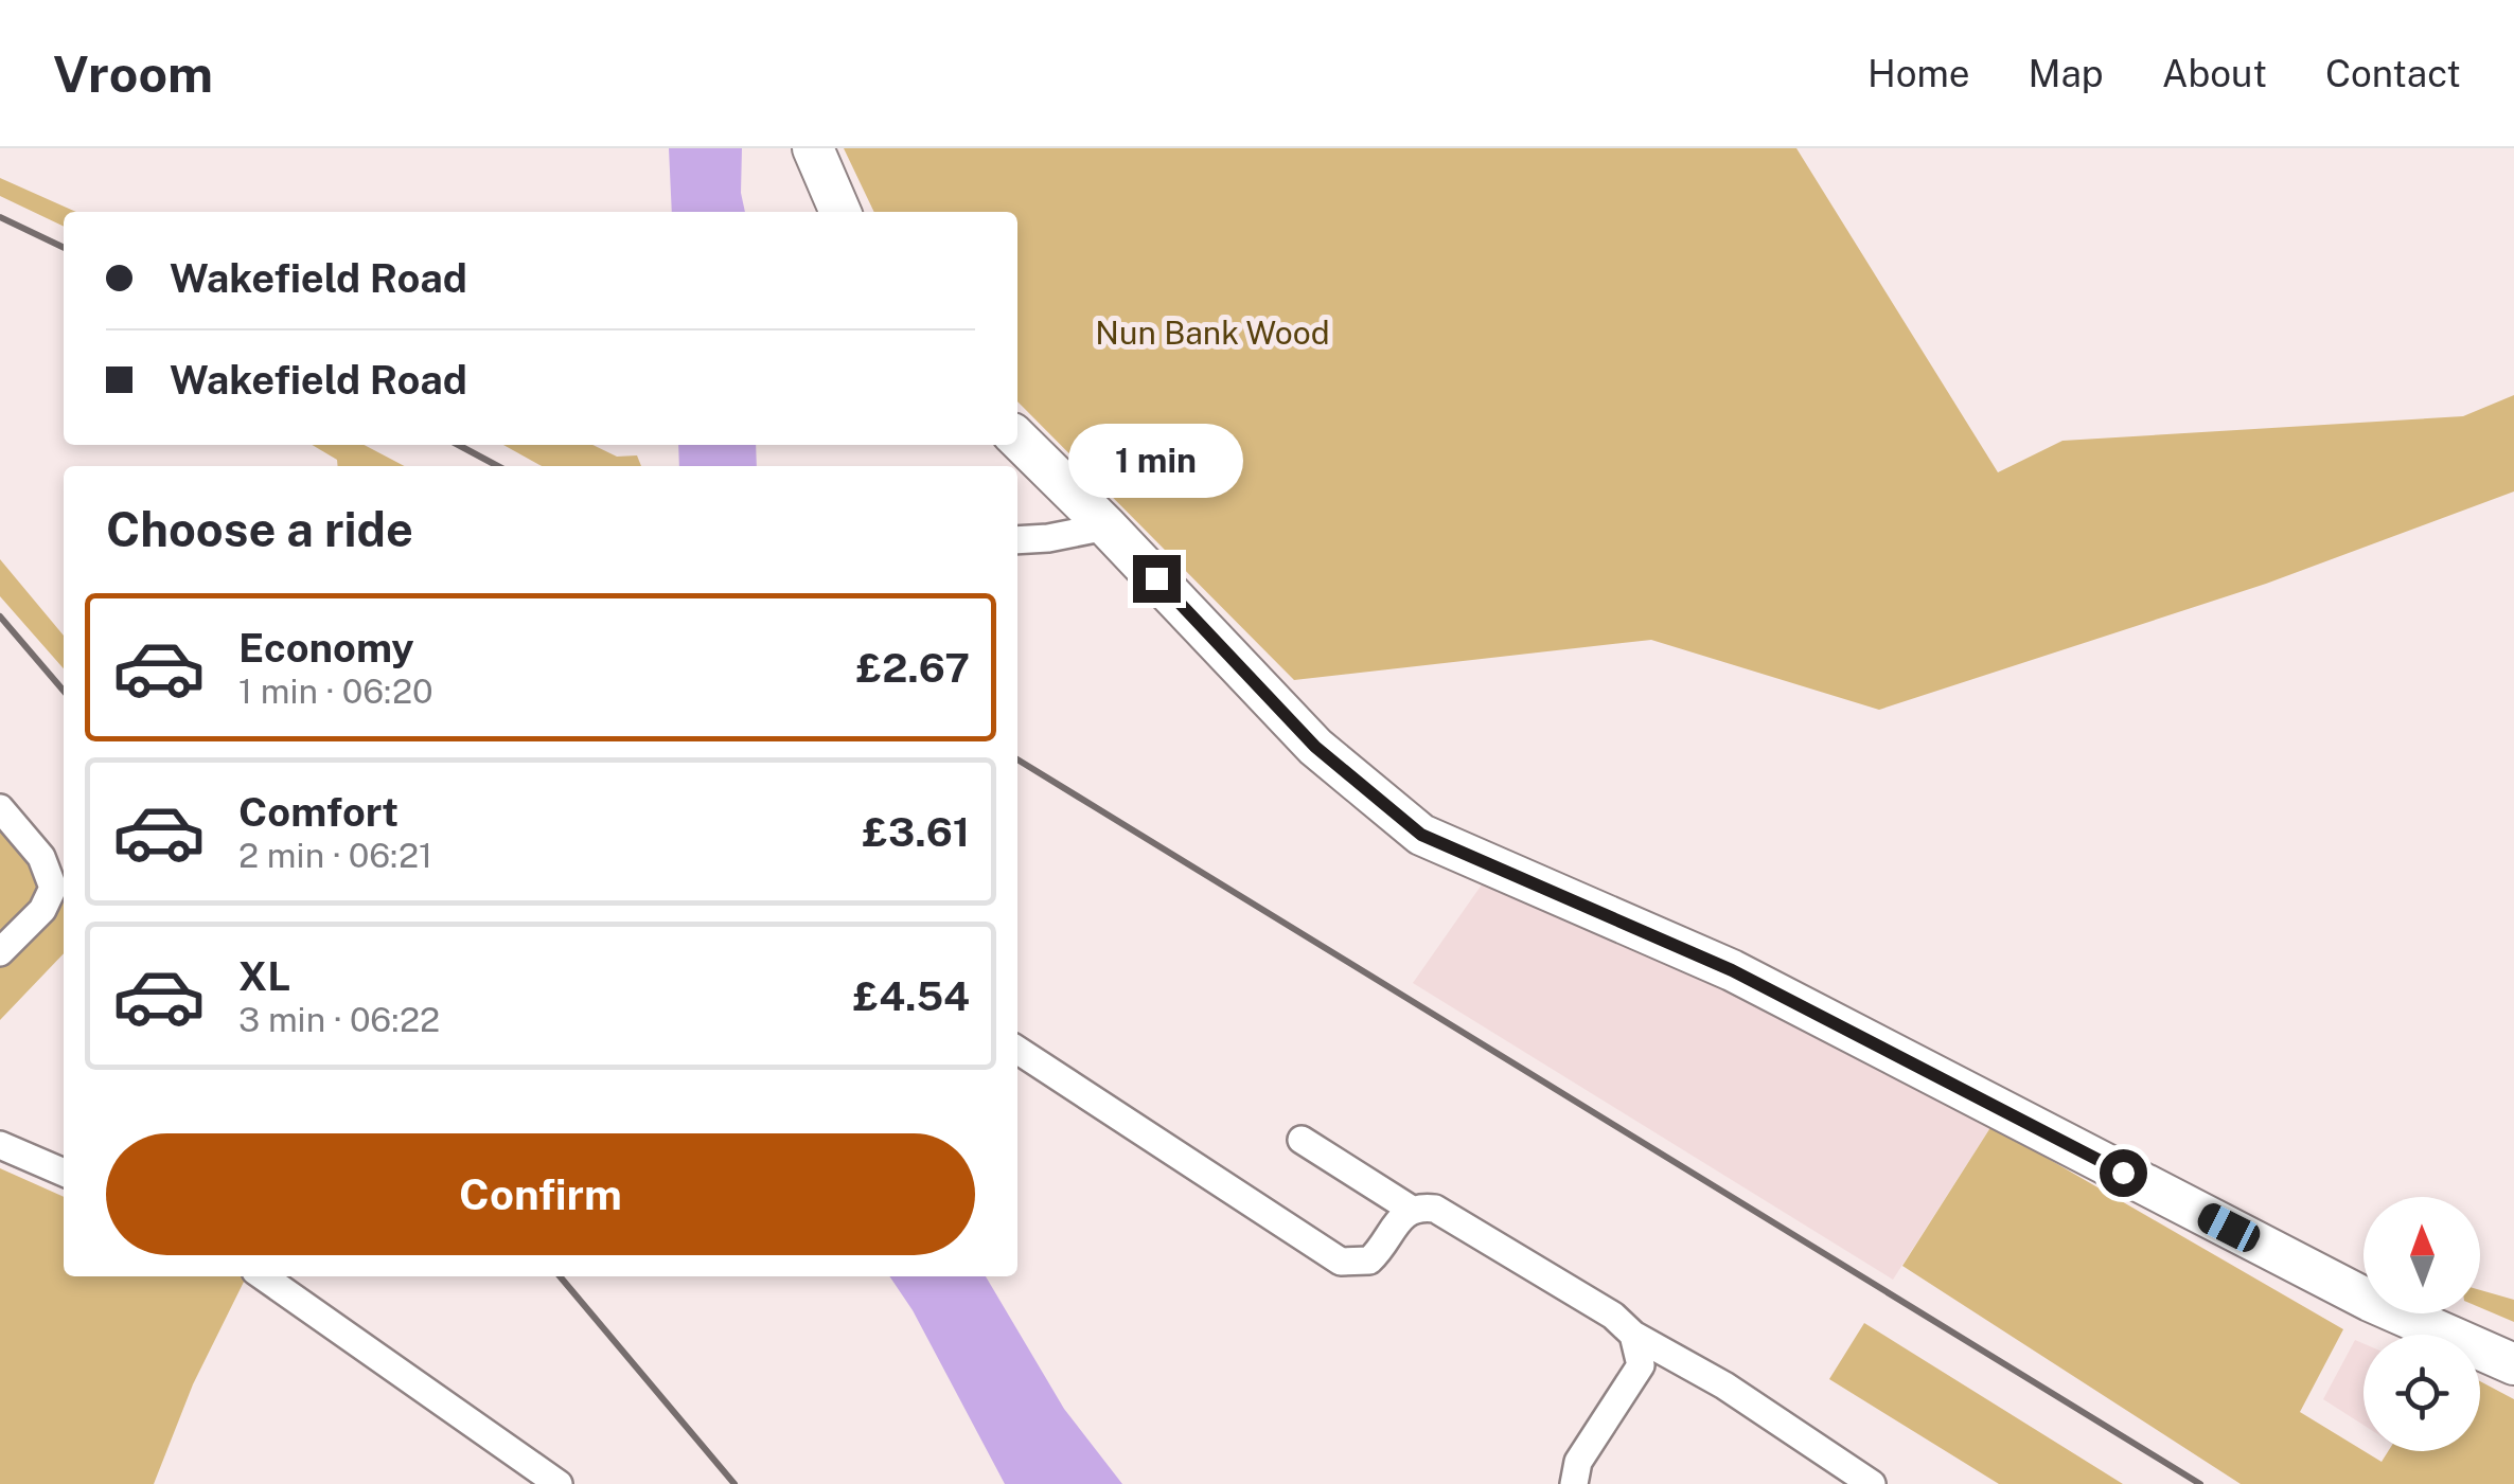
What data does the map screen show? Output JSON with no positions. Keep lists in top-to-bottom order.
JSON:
{
  "parks": ["Nun Bank Wood"],
  "north": "top",
  "page": {
    "header": "Vroom",
    "nav": [
      "Home",
      "Map",
      "About",
      "Contact"
    ],
    "banner": ["Wakefield Road", "Wakefield Road"],
    "bubble": "1 min",
    "heading": "Choose a ride",
    "list": [
      {
        "name": "Economy",
        "note": "1 min · 06:20",
        "value": "£2.67"
      },
      {
        "name": "Comfort",
        "note": "2 min · 06:21",
        "value": "£3.61"
      },
      {
        "name": "XL",
        "note": "3 min · 06:22",
        "value": "£4.54"
      }
    ],
    "buttons": "Confirm"
  }
}
